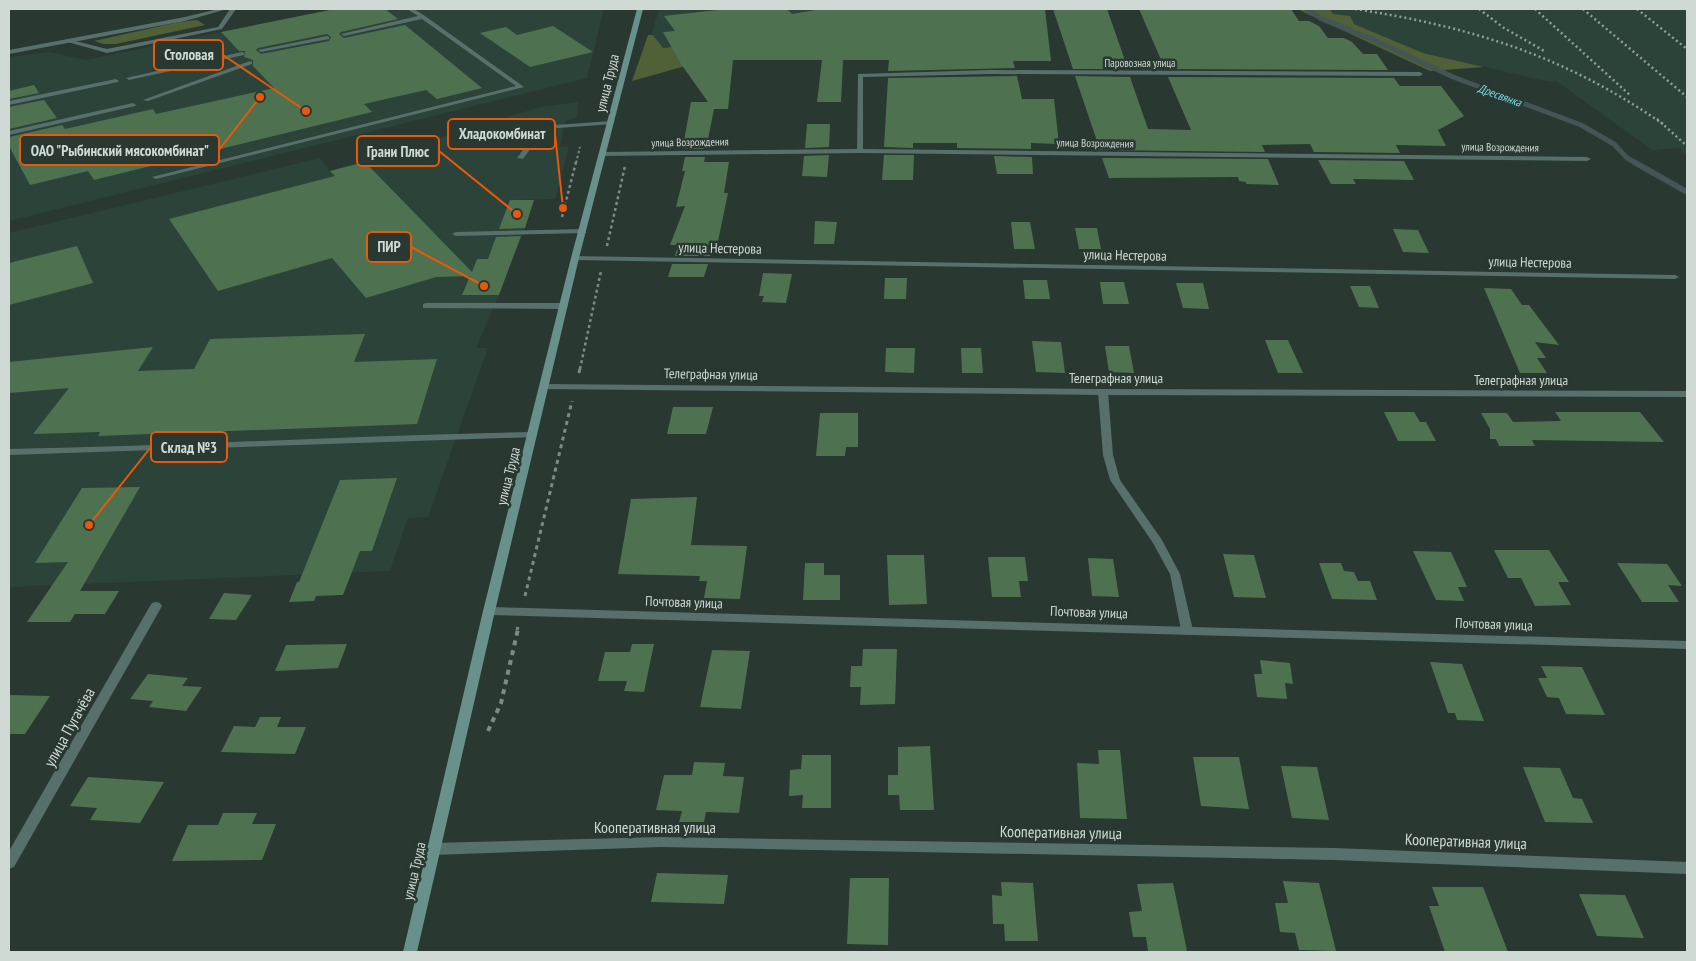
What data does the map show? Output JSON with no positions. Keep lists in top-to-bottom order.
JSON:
{
  "streets": {
    "street": [
      "Паровозная улица",
      "улица Труда",
      "улица Возрождения",
      "улица Нестерова",
      "Телеграфная улица",
      "Почтовая улица",
      "улица Пугачёва",
      "Кооперативная улица"
    ]
  },
  "crossings": [
    ["Паровозная улица", "улица Возрождения"],
    ["улица Труда", "улица Возрождения"],
    ["улица Труда", "улица Нестерова"],
    ["улица Труда", "Телеграфная улица"],
    ["улица Труда", "Почтовая улица"],
    ["улица Труда", "Кооперативная улица"]
  ],
  "water": ["Дресвянка"],
  "places": [
    "ОАО \"Рыбинский мясокомбинат\"",
    "Столовая",
    "Хладокомбинат",
    "Грани Плюс",
    "ПИР",
    "Склад №3"
  ]
}
